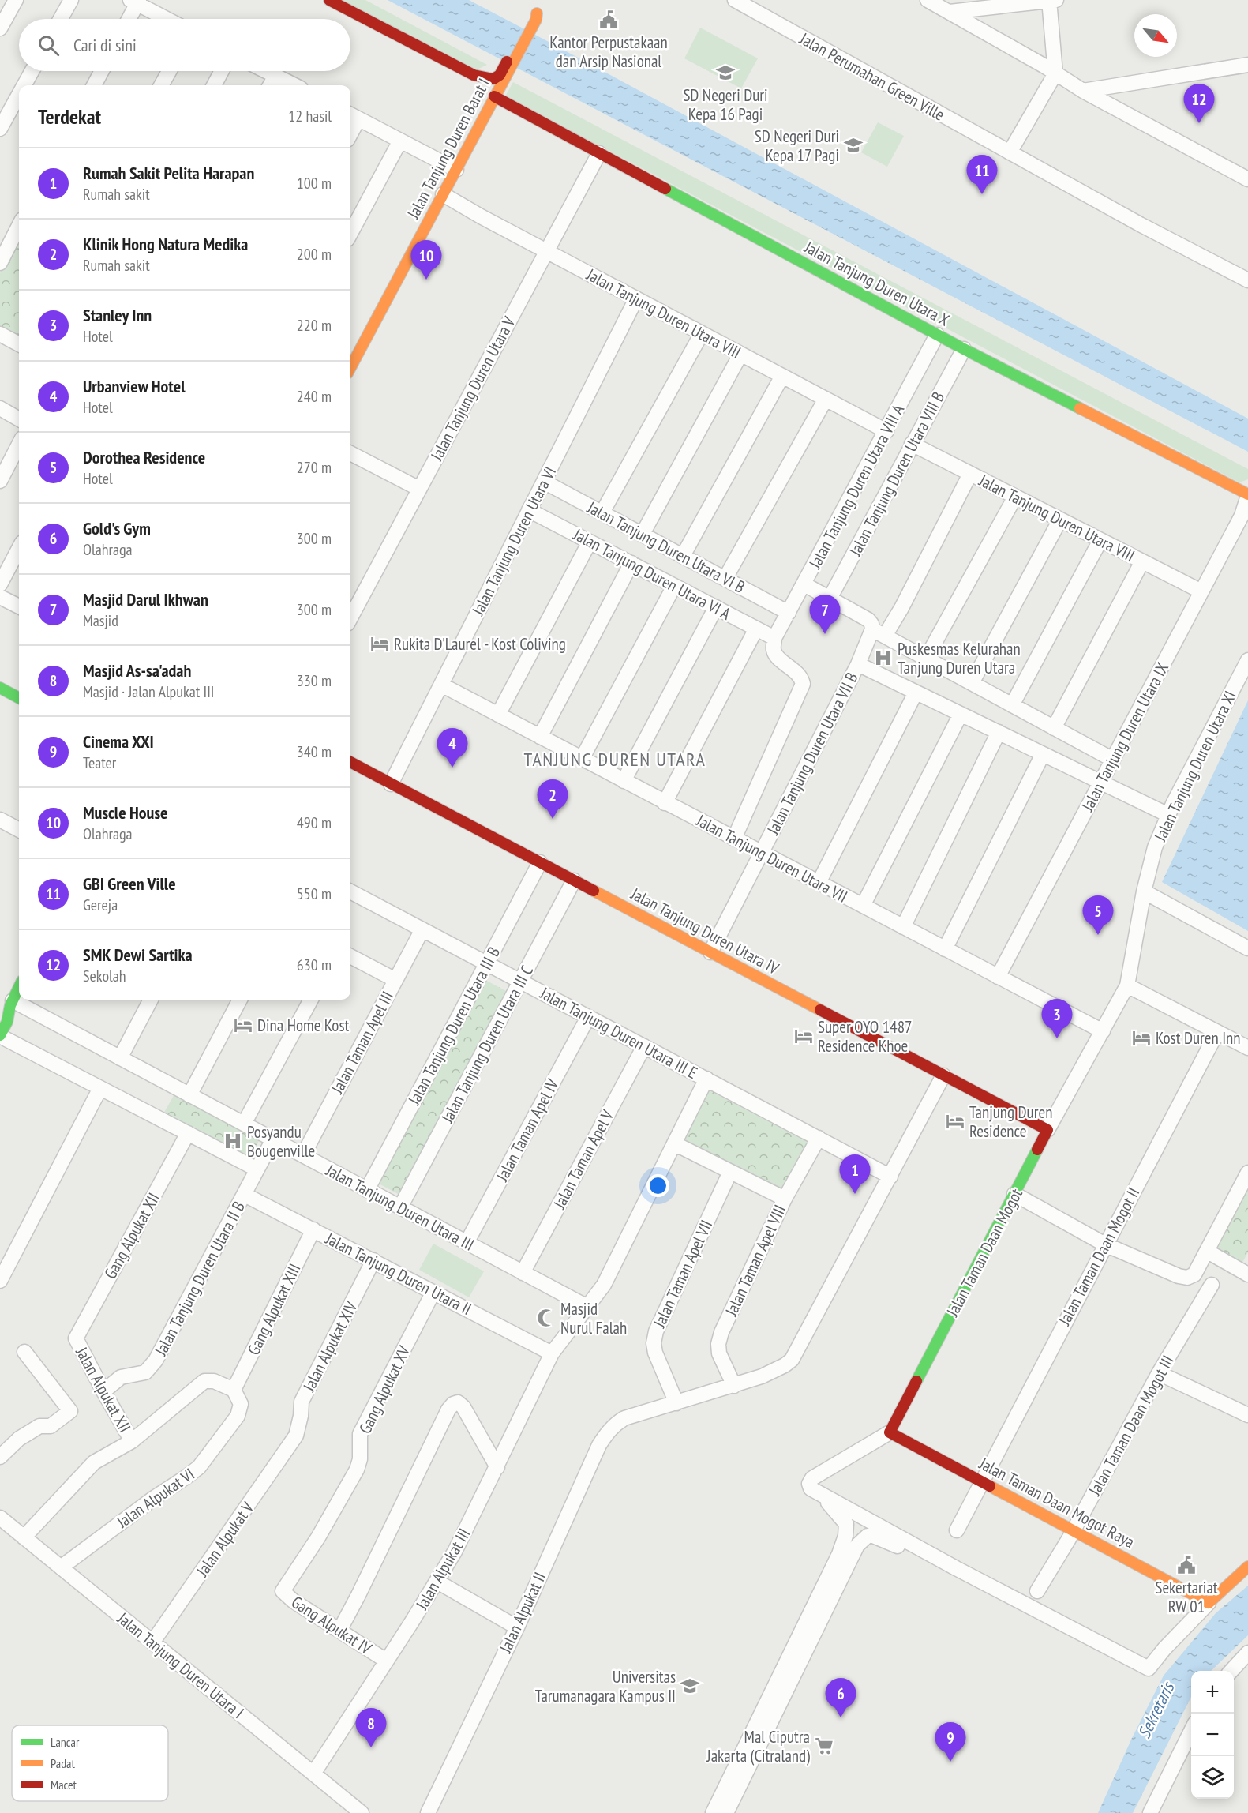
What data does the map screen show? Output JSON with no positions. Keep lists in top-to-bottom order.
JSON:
{
  "streets": {
    "street": [
      "Jalan Perumahan Green Ville",
      "Jalan Tanjung Duren Barat I",
      "Jalan Tanjung Duren Utara X",
      "Jalan Tanjung Duren Utara VIII",
      "Jalan Tanjung Duren Utara V",
      "Jalan Tanjung Duren Utara VIII B",
      "Jalan Tanjung Duren Utara VIII A",
      "Jalan Tanjung Duren Utara VI",
      "Jalan Tanjung Duren Utara VI B",
      "Jalan Tanjung Duren Utara VI A",
      "Jalan Tanjung Duren Utara IX",
      "Jalan Tanjung Duren Utara VII B",
      "Jalan Tanjung Duren Utara XI",
      "Jalan Tanjung Duren Utara VII",
      "Jalan Tanjung Duren Utara IV",
      "Jalan Tanjung Duren Utara III B",
      "Jalan Tanjung Duren Utara III E",
      "Jalan Taman Apel III",
      "Jalan Tanjung Duren Utara III C",
      "Jalan Taman Apel IV",
      "Jalan Taman Apel V",
      "Jalan Tanjung Duren Utara III",
      "Gang Alpukat XII",
      "Jalan Taman Daan Mogot",
      "Jalan Taman Daan Mogot II",
      "Jalan Taman Apel VIII",
      "Jalan Tanjung Duren Utara II",
      "Jalan Taman Apel VII",
      "Jalan Tanjung Duren Utara II B",
      "Gang Alpukat XIII",
      "Jalan Alpukat XIV",
      "Jalan Alpukat XII",
      "Gang Alpukat XV",
      "Jalan Taman Daan Mogot III",
      "Jalan Alpukat VI",
      "Jalan Taman Daan Mogot Raya",
      "Jalan Alpukat V",
      "Jalan Alpukat III",
      "Jalan Alpukat II",
      "Gang Alpukat IV",
      "Jalan Tanjung Duren Utara I"
    ]
  },
  "crossings": [
    ["Jalan Tanjung Duren Barat I", "Jalan Tanjung Duren Utara X"],
    ["Jalan Tanjung Duren Barat I", "Jalan Tanjung Duren Utara VIII"],
    ["Jalan Tanjung Duren Utara X", "Jalan Tanjung Duren Utara V"],
    ["Jalan Tanjung Duren Utara X", "Jalan Tanjung Duren Utara VIII B"],
    ["Jalan Tanjung Duren Utara X", "Jalan Tanjung Duren Utara VIII A"],
    ["Jalan Tanjung Duren Utara X", "Jalan Tanjung Duren Utara IX"],
    ["Jalan Tanjung Duren Utara VIII", "Jalan Tanjung Duren Utara V"],
    ["Jalan Tanjung Duren Utara VIII", "Jalan Tanjung Duren Utara VIII B"],
    ["Jalan Tanjung Duren Utara VIII", "Jalan Tanjung Duren Utara VIII A"],
    ["Jalan Tanjung Duren Utara VIII", "Jalan Tanjung Duren Utara VI"],
    ["Jalan Tanjung Duren Utara VIII", "Jalan Tanjung Duren Utara IX"],
    ["Jalan Tanjung Duren Utara VIII", "Jalan Tanjung Duren Utara VII B"],
    ["Jalan Tanjung Duren Utara VIII A", "Jalan Tanjung Duren Utara VI B"],
    ["Jalan Tanjung Duren Utara VIII A", "Jalan Tanjung Duren Utara VI A"],
    ["Jalan Tanjung Duren Utara VI", "Jalan Tanjung Duren Utara VI B"],
    ["Jalan Tanjung Duren Utara VI", "Jalan Tanjung Duren Utara VI A"],
    ["Jalan Tanjung Duren Utara VI", "Jalan Tanjung Duren Utara VII"],
    ["Jalan Tanjung Duren Utara VI", "Jalan Tanjung Duren Utara IV"],
    ["Jalan Tanjung Duren Utara IX", "Jalan Tanjung Duren Utara VII"],
    ["Jalan Tanjung Duren Utara VII B", "Jalan Tanjung Duren Utara VII"],
    ["Jalan Tanjung Duren Utara VII B", "Jalan Tanjung Duren Utara IV"],
    ["Jalan Tanjung Duren Utara XI", "Jalan Taman Daan Mogot"],
    ["Jalan Tanjung Duren Utara VII", "Jalan Taman Daan Mogot"],
    ["Jalan Tanjung Duren Utara IV", "Jalan Tanjung Duren Utara III B"],
    ["Jalan Tanjung Duren Utara IV", "Jalan Tanjung Duren Utara III C"],
    ["Jalan Tanjung Duren Utara IV", "Jalan Taman Daan Mogot"],
    ["Jalan Tanjung Duren Utara III B", "Jalan Tanjung Duren Utara III E"],
    ["Jalan Tanjung Duren Utara III B", "Jalan Tanjung Duren Utara III"],
    ["Jalan Tanjung Duren Utara III E", "Jalan Taman Apel III"],
    ["Jalan Tanjung Duren Utara III E", "Jalan Tanjung Duren Utara III C"],
    ["Jalan Tanjung Duren Utara III E", "Jalan Taman Apel IV"],
    ["Jalan Tanjung Duren Utara III E", "Jalan Taman Apel V"],
    ["Jalan Tanjung Duren Utara III E", "Jalan Taman Apel VIII"],
    ["Jalan Tanjung Duren Utara III E", "Jalan Alpukat III"],
    ["Jalan Taman Apel III", "Jalan Tanjung Duren Utara III"],
    ["Jalan Tanjung Duren Utara III C", "Jalan Tanjung Duren Utara III"],
    ["Jalan Taman Apel IV", "Jalan Tanjung Duren Utara III"],
    ["Jalan Taman Apel V", "Jalan Tanjung Duren Utara III"],
    ["Jalan Tanjung Duren Utara III", "Jalan Tanjung Duren Utara II B"],
    ["Jalan Tanjung Duren Utara III", "Jalan Alpukat III"],
    ["Gang Alpukat XII", "Jalan Alpukat XII"],
    ["Jalan Taman Daan Mogot", "Jalan Taman Daan Mogot Raya"],
    ["Jalan Taman Daan Mogot II", "Jalan Taman Daan Mogot Raya"],
    ["Jalan Tanjung Duren Utara II", "Jalan Tanjung Duren Utara II B"],
    ["Jalan Tanjung Duren Utara II", "Gang Alpukat XIII"],
    ["Jalan Tanjung Duren Utara II", "Jalan Alpukat XIV"],
    ["Jalan Tanjung Duren Utara II", "Gang Alpukat XV"],
    ["Jalan Tanjung Duren Utara II", "Jalan Alpukat III"],
    ["Jalan Taman Apel VII", "Jalan Alpukat II"],
    ["Jalan Tanjung Duren Utara II B", "Jalan Alpukat XII"],
    ["Gang Alpukat XIII", "Jalan Alpukat VI"],
    ["Jalan Alpukat XIV", "Jalan Alpukat V"],
    ["Gang Alpukat XV", "Gang Alpukat IV"],
    ["Jalan Taman Daan Mogot III", "Jalan Taman Daan Mogot Raya"],
    ["Jalan Alpukat VI", "Jalan Tanjung Duren Utara I"],
    ["Jalan Alpukat V", "Jalan Tanjung Duren Utara I"],
    ["Jalan Alpukat III", "Gang Alpukat IV"],
    ["Jalan Alpukat III", "Jalan Tanjung Duren Utara I"]
  ],
  "districts": ["TANJUNG DUREN UTARA"],
  "water": ["Sekretaris"],
  "places": {
    "public building": ["Kantor Perpustakaan dan Arsip Nasional", "Sekertariat RW 01"],
    "school or university": ["SD Negeri Duri Kepa 16 Pagi", "SD Negeri Duri Kepa 17 Pagi", "Universitas Tarumanagara Kampus II"],
    "hotel": [
      "Rukita D'Laurel - Kost Coliving",
      "Dina Home Kost",
      "Super OYO 1487 Residence Khoe",
      "Kost Duren Inn",
      "Tanjung Duren Residence"
    ],
    "hospital": ["Puskesmas Kelurahan Tanjung Duren Utara", "Posyandu Bougenville"],
    "mosque": ["Masjid Nurul Falah"],
    "supermarket": ["Mal Ciputra Jakarta (Citraland)"]
  },
  "legend": ["Lancar", "Padat", "Macet"],
  "north": "bottom right",
  "page": {
    "search": "Cari di sini",
    "pins": [
      "12",
      "11",
      "10",
      "7",
      "4",
      "2",
      "5",
      "3",
      "1",
      "6",
      "8",
      "9"
    ],
    "heading": ["Terdekat", "12 hasil"],
    "list": [
      {
        "mark": "1",
        "name": "Rumah Sakit Pelita Harapan",
        "note": "Rumah sakit",
        "value": "100 m"
      },
      {
        "mark": "2",
        "name": "Klinik Hong Natura Medika",
        "note": "Rumah sakit",
        "value": "200 m"
      },
      {
        "mark": "3",
        "name": "Stanley Inn",
        "note": "Hotel",
        "value": "220 m"
      },
      {
        "mark": "4",
        "name": "Urbanview Hotel",
        "note": "Hotel",
        "value": "240 m"
      },
      {
        "mark": "5",
        "name": "Dorothea Residence",
        "note": "Hotel",
        "value": "270 m"
      },
      {
        "mark": "6",
        "name": "Gold's Gym",
        "note": "Olahraga",
        "value": "300 m"
      },
      {
        "mark": "7",
        "name": "Masjid Darul Ikhwan",
        "note": "Masjid",
        "value": "300 m"
      },
      {
        "mark": "8",
        "name": "Masjid As-sa'adah",
        "note": "Masjid · Jalan Alpukat III",
        "value": "330 m"
      },
      {
        "mark": "9",
        "name": "Cinema XXI",
        "note": "Teater",
        "value": "340 m"
      },
      {
        "mark": "10",
        "name": "Muscle House",
        "note": "Olahraga",
        "value": "490 m"
      },
      {
        "mark": "11",
        "name": "GBI Green Ville",
        "note": "Gereja",
        "value": "550 m"
      },
      {
        "mark": "12",
        "name": "SMK Dewi Sartika",
        "note": "Sekolah",
        "value": "630 m"
      }
    ],
    "map_buttons": ["+", "−"]
  }
}
